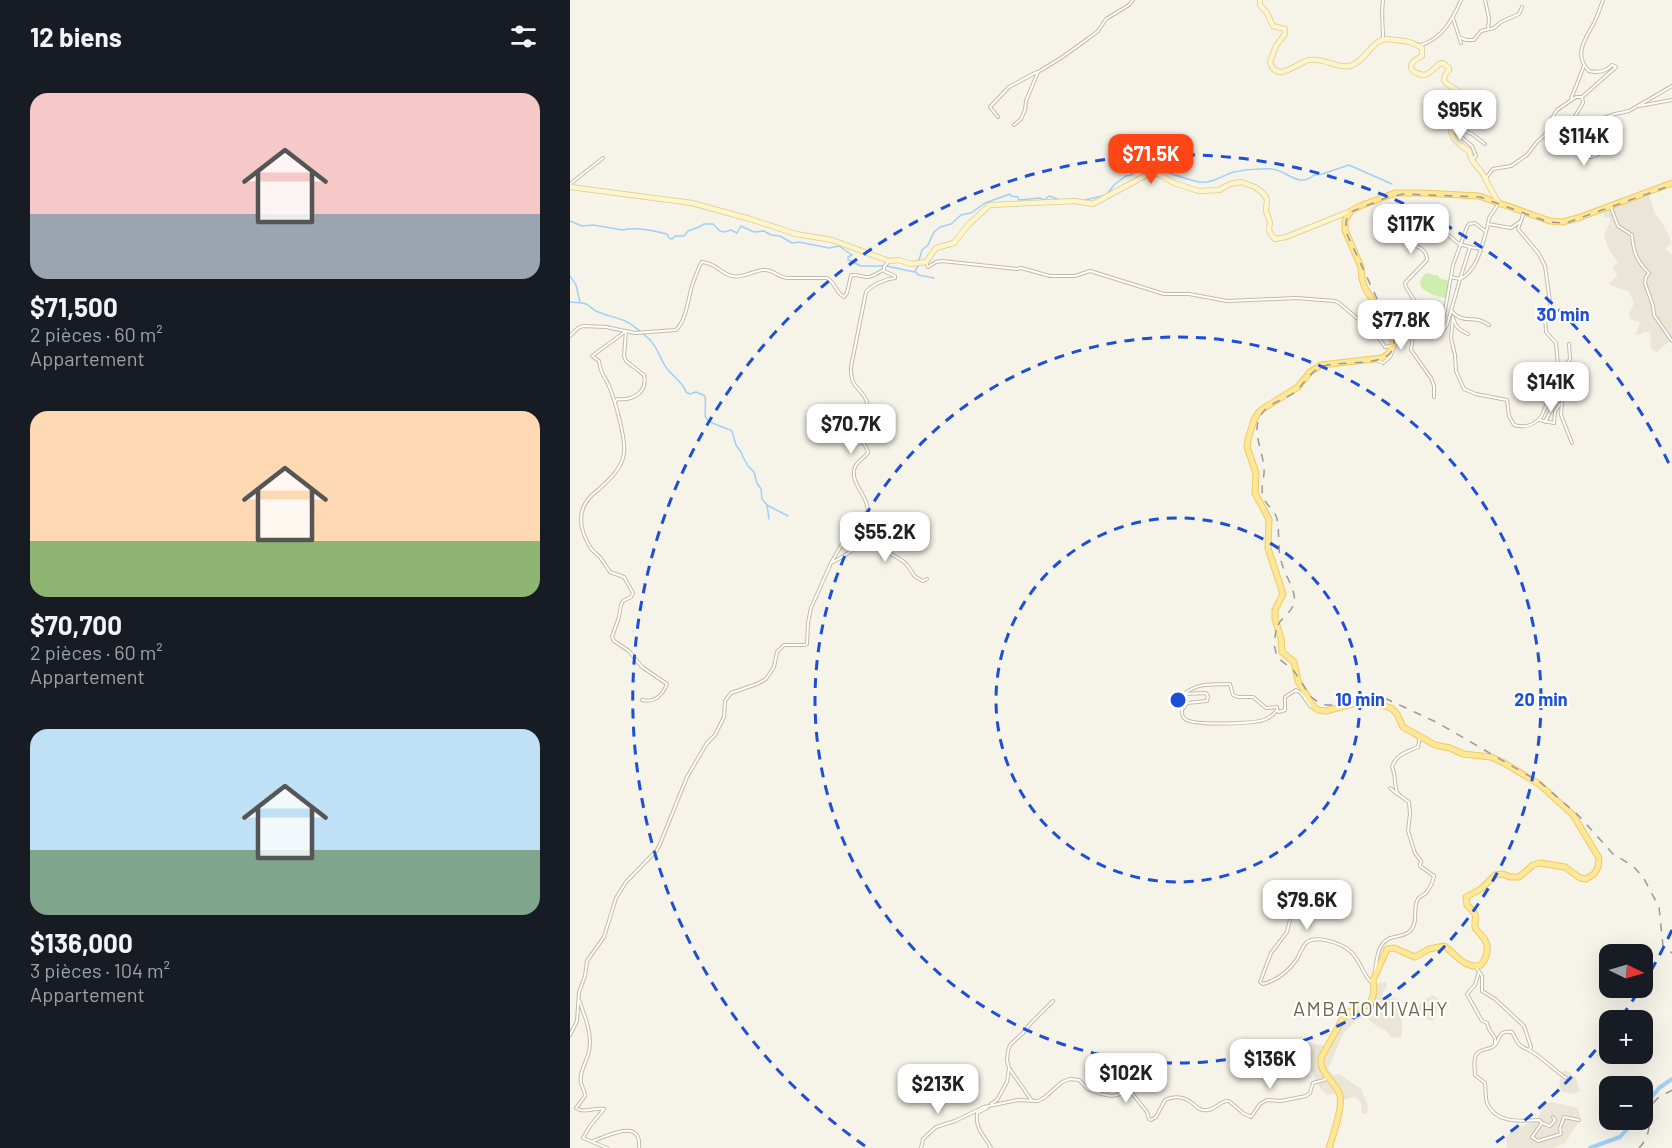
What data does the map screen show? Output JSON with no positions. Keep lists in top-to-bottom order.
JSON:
{
  "districts": ["AMBATOMIVAHY"],
  "north": "right",
  "page": {
    "heading": "12 biens",
    "list": [
      {
        "name": "$71,500",
        "note": "2 pièces · 60 m² · Appartement"
      },
      {
        "name": "$70,700",
        "note": "2 pièces · 60 m² · Appartement"
      },
      {
        "name": "$136,000",
        "note": "3 pièces · 104 m² · Appartement"
      }
    ],
    "price": [
      "$95K",
      "$114K",
      "$71.5K",
      "$117K",
      "$77.8K",
      "$141K",
      "$70.7K",
      "$55.2K",
      "$79.6K",
      "$136K",
      "$102K",
      "$213K"
    ],
    "map_buttons": ["+", "−"]
  },
  "rings": ["30 min", "10 min", "20 min"]
}
